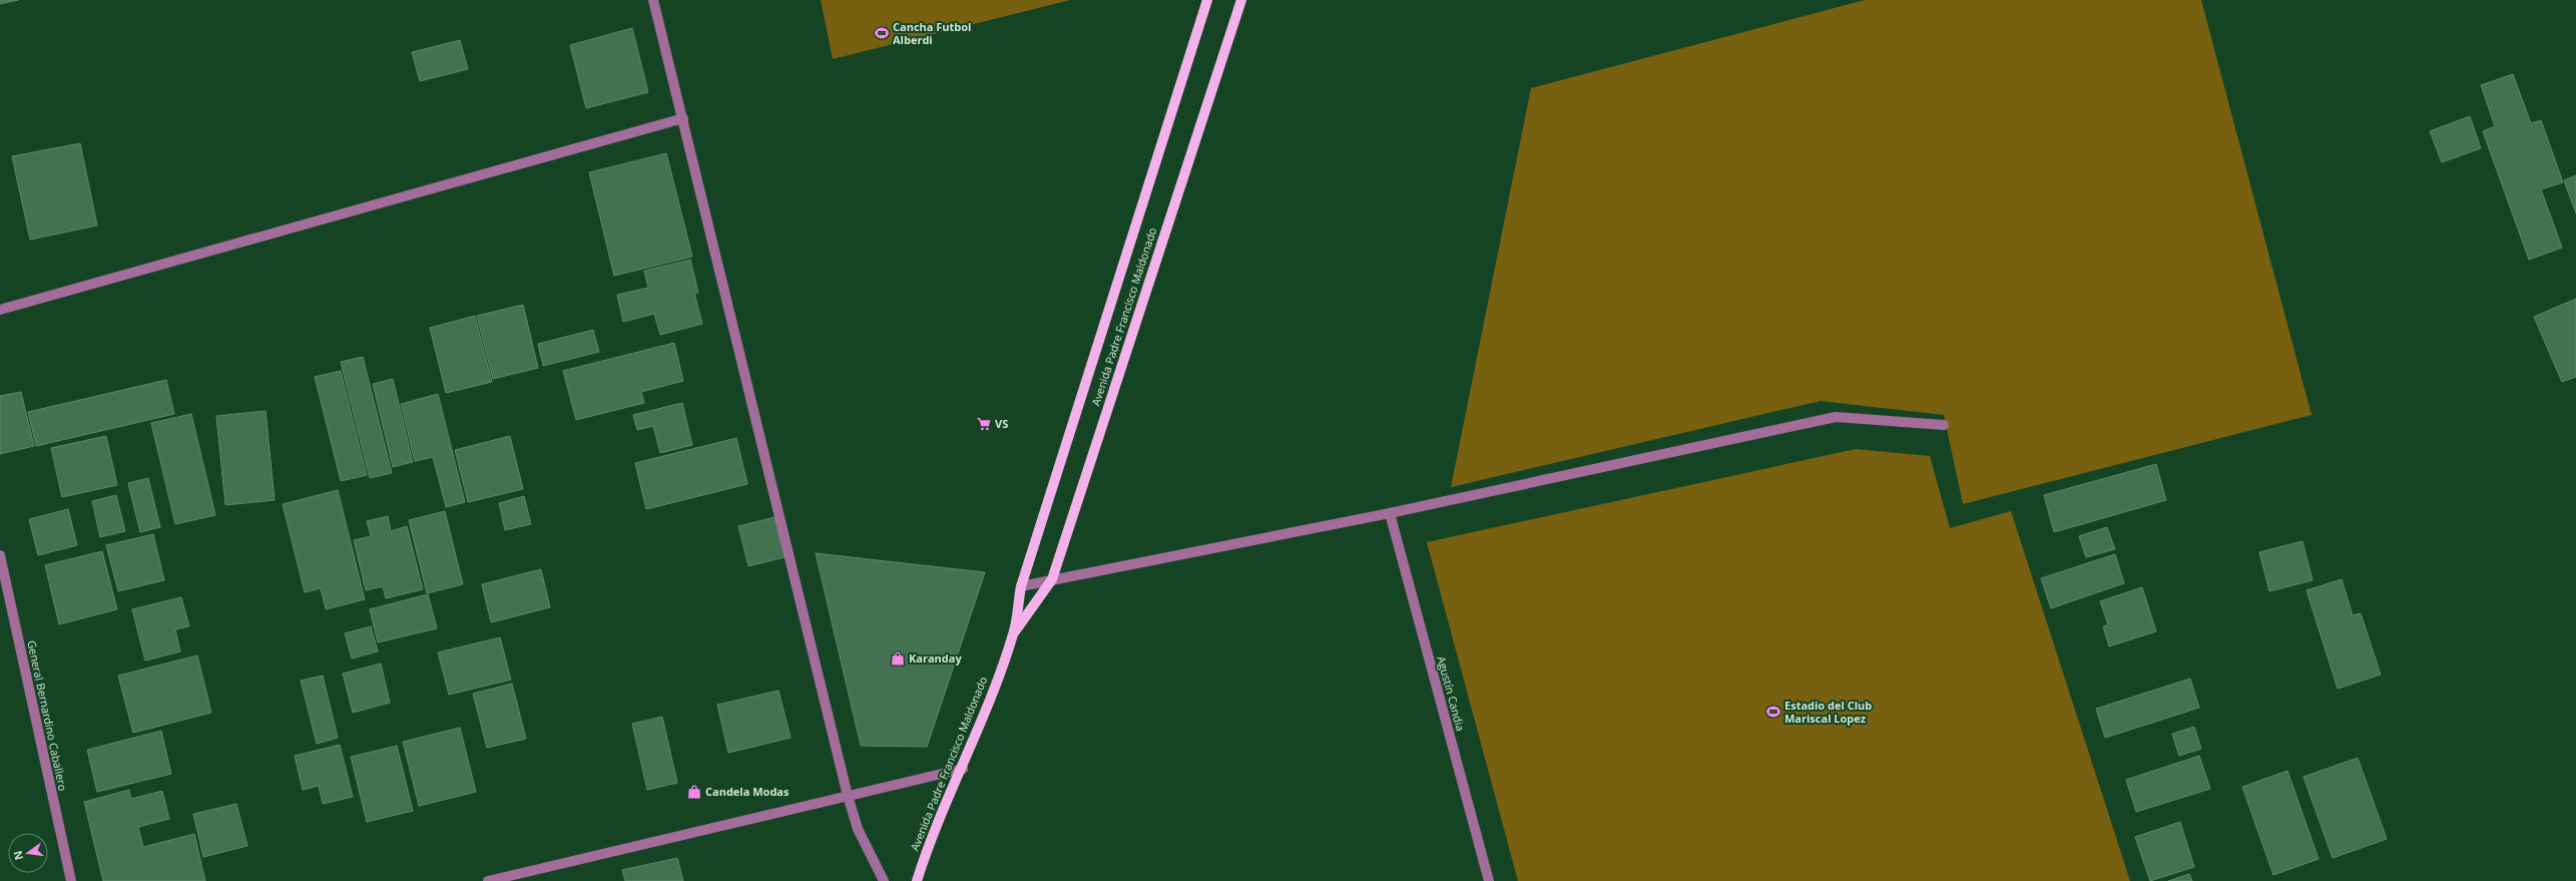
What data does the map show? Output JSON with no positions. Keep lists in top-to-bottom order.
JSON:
{
  "streets": {
    "main road": ["Avenida Padre Francisco Maldonado"],
    "street": ["Agustín Candia", "General Bernardino Caballero"]
  },
  "places": {
    "sports": ["Cancha Futbol Alberdi", "Estadio del Club Mariscal Lopez"],
    "supermarket": ["VS"],
    "shop": ["Karanday", "Candela Modas"]
  },
  "north": "left"
}
